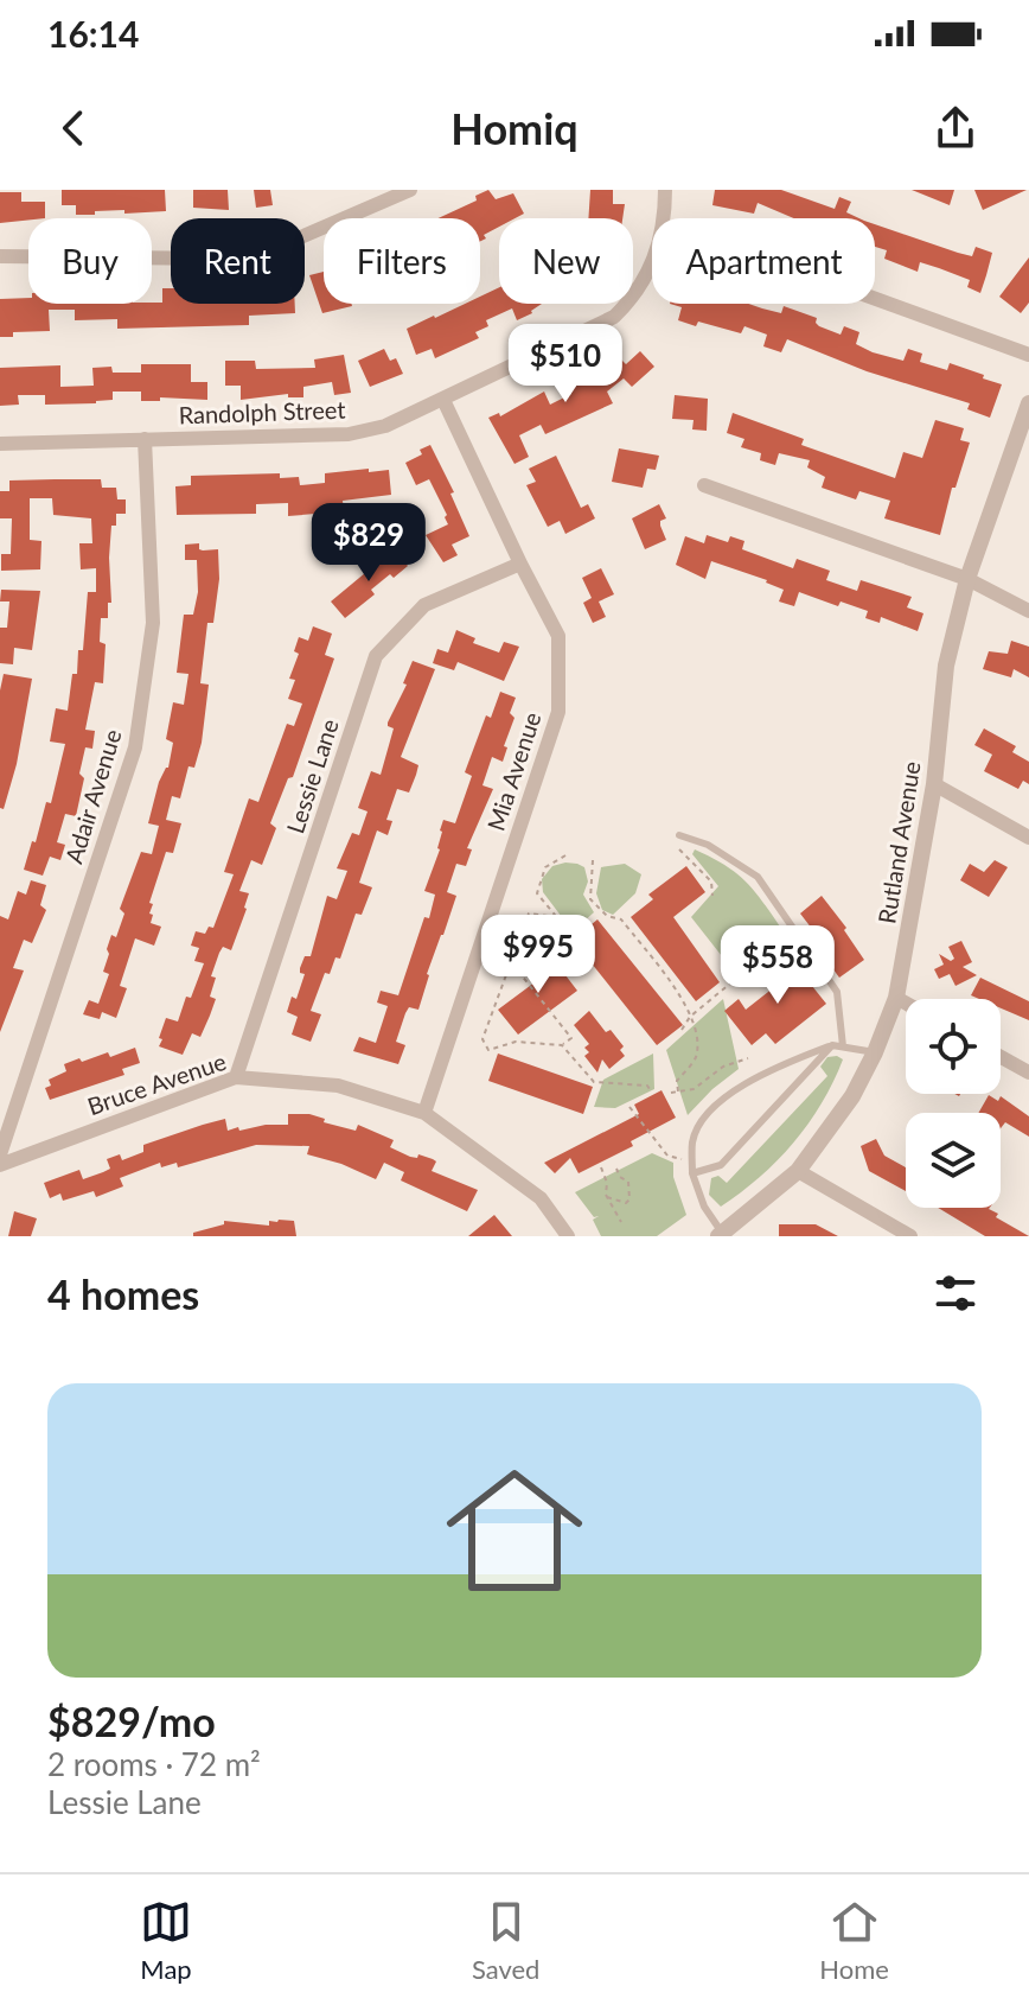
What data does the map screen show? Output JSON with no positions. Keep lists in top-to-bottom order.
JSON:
{
  "streets": {
    "street": [
      "Randolph Street",
      "Mia Avenue",
      "Lessie Lane",
      "Adair Avenue",
      "Rutland Avenue",
      "Bruce Avenue"
    ]
  },
  "crossings": [
    ["Randolph Street", "Mia Avenue"],
    ["Randolph Street", "Adair Avenue"],
    ["Mia Avenue", "Lessie Lane"],
    ["Mia Avenue", "Bruce Avenue"],
    ["Lessie Lane", "Bruce Avenue"]
  ],
  "page": {
    "status": "16:14",
    "header": "Homiq",
    "chip": [
      "Buy",
      "Rent",
      "Filters",
      "New",
      "Apartment"
    ],
    "price": [
      "$510",
      "$829",
      "$995",
      "$558"
    ],
    "heading": "4 homes",
    "list": [
      {
        "name": "$829/mo",
        "note": "2 rooms · 72 m² · Lessie Lane"
      }
    ],
    "tabs": ["Map", "Saved", "Home"]
  }
}
